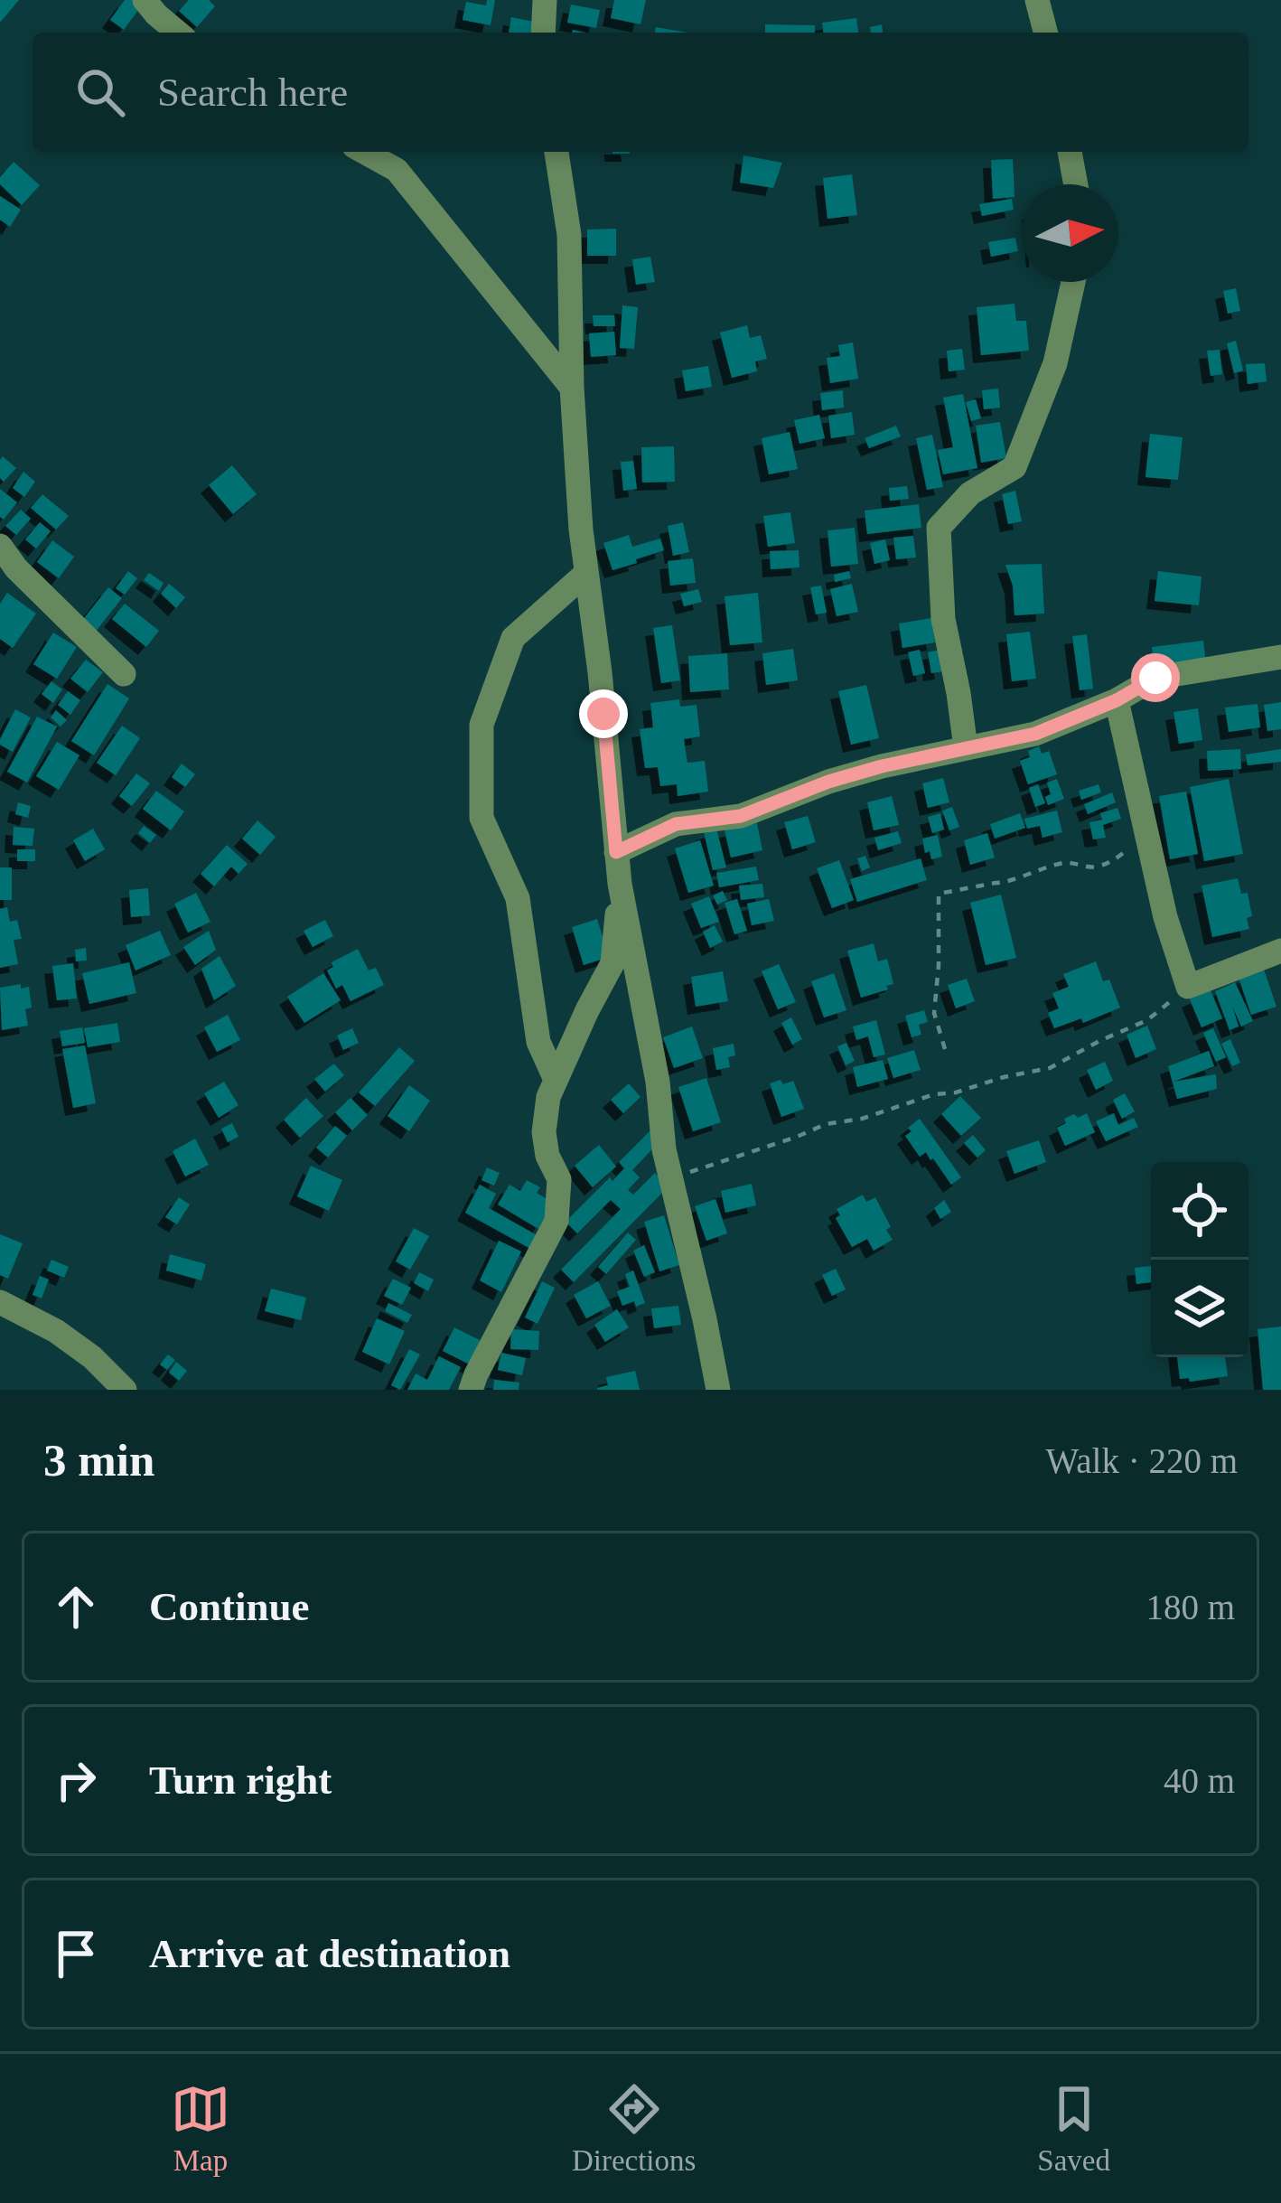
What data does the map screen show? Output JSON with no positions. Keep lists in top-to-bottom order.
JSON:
{
  "north": "right",
  "page": {
    "search": "Search here",
    "heading": ["3 min", "Walk · 220 m"],
    "list": [
      ["Continue", "180 m"],
      ["Turn right", "40 m"],
      "Arrive at destination"
    ],
    "nav": ["Map", "Directions", "Saved"]
  }
}
